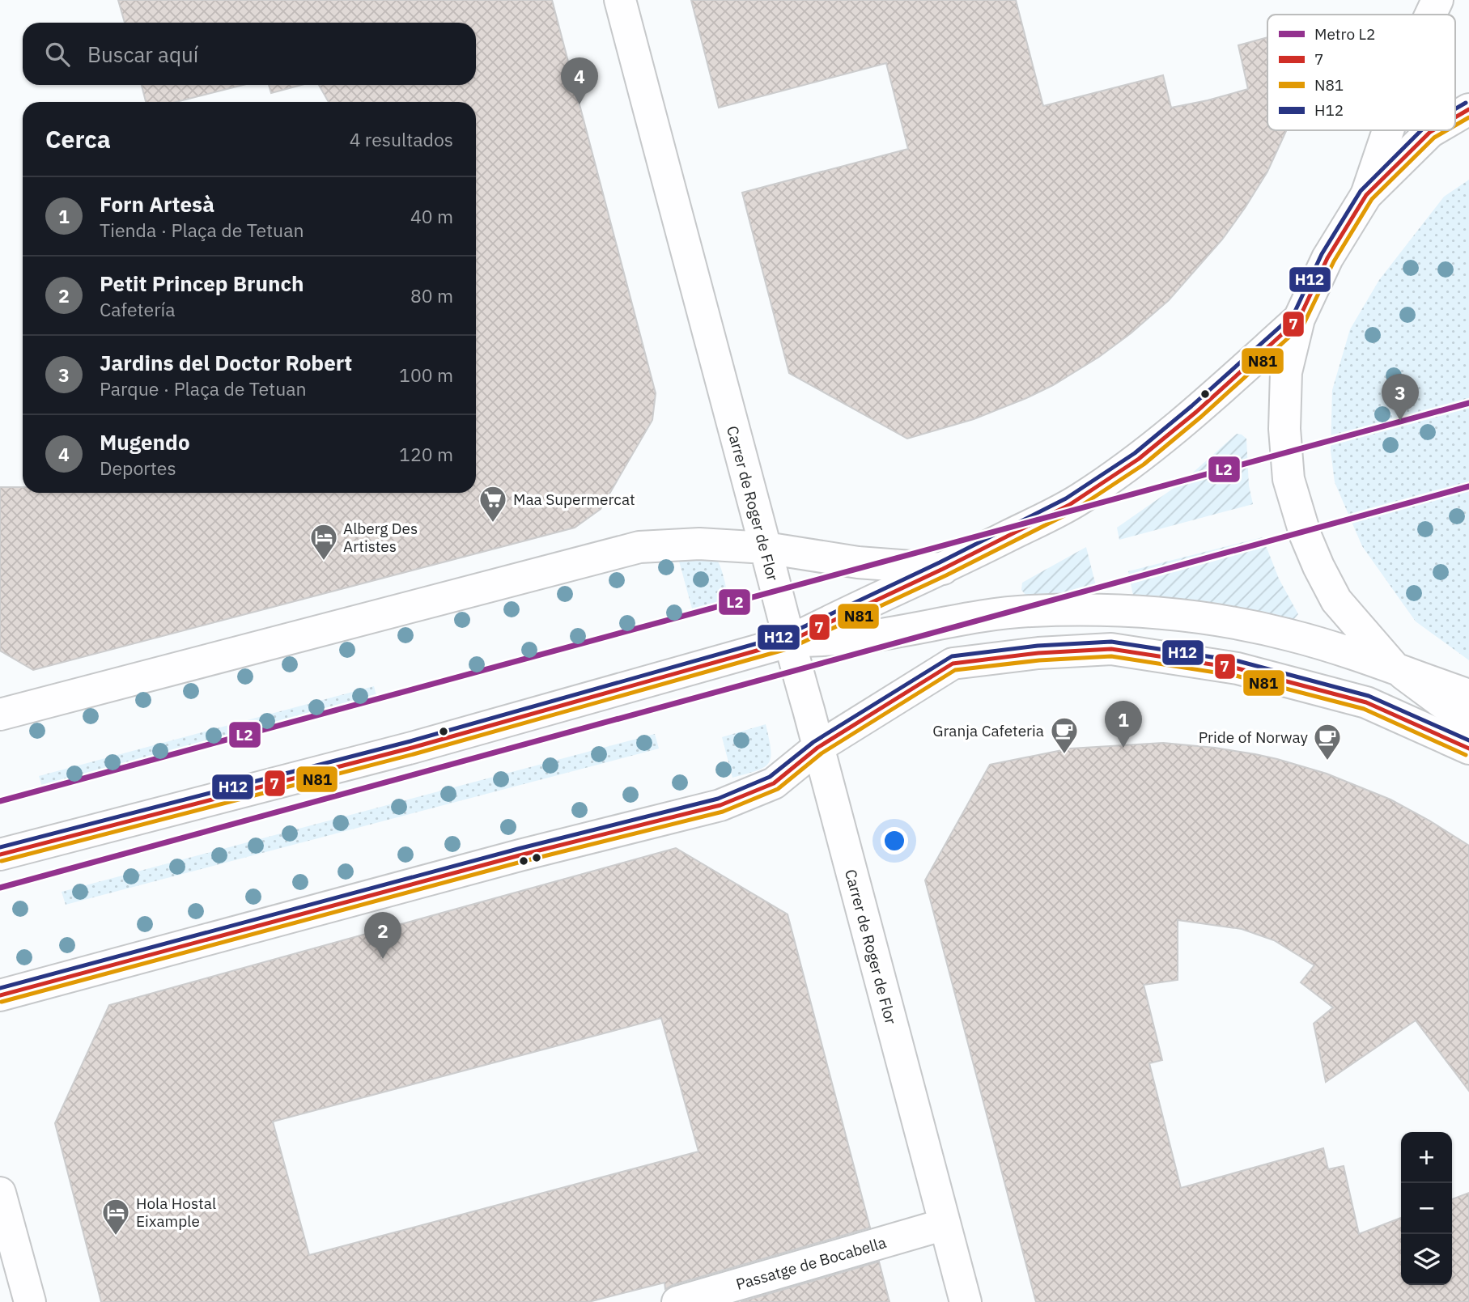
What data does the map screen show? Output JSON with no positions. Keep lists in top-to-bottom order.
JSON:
{
  "streets": {
    "street": ["Carrer de Roger de Flor", "Passatge de Bocabella"]
  },
  "crossings": [
    ["Carrer de Roger de Flor", "Passatge de Bocabella"]
  ],
  "places": {
    "supermarket": ["Maa Supermercat"],
    "hotel": ["Alberg Des Artistes", "Hola Hostal Eixample"],
    "cafe": ["Granja Cafeteria", "Pride of Norway"]
  },
  "lines": [
    "transit line H12",
    "transit line 7",
    "transit line N81",
    "metro line L2"
  ],
  "legend": [
    "Metro L2",
    "7",
    "N81",
    "H12"
  ],
  "page": {
    "search": "Buscar aquí",
    "pins": [
      "4",
      "3",
      "1",
      "2"
    ],
    "heading": ["Cerca", "4 resultados"],
    "list": [
      {
        "mark": "1",
        "name": "Forn Artesà",
        "note": "Tienda · Plaça de Tetuan",
        "value": "40 m"
      },
      {
        "mark": "2",
        "name": "Petit Princep Brunch",
        "note": "Cafetería",
        "value": "80 m"
      },
      {
        "mark": "3",
        "name": "Jardins del Doctor Robert",
        "note": "Parque · Plaça de Tetuan",
        "value": "100 m"
      },
      {
        "mark": "4",
        "name": "Mugendo",
        "note": "Deportes",
        "value": "120 m"
      }
    ],
    "map_buttons": ["+", "−"]
  }
}
